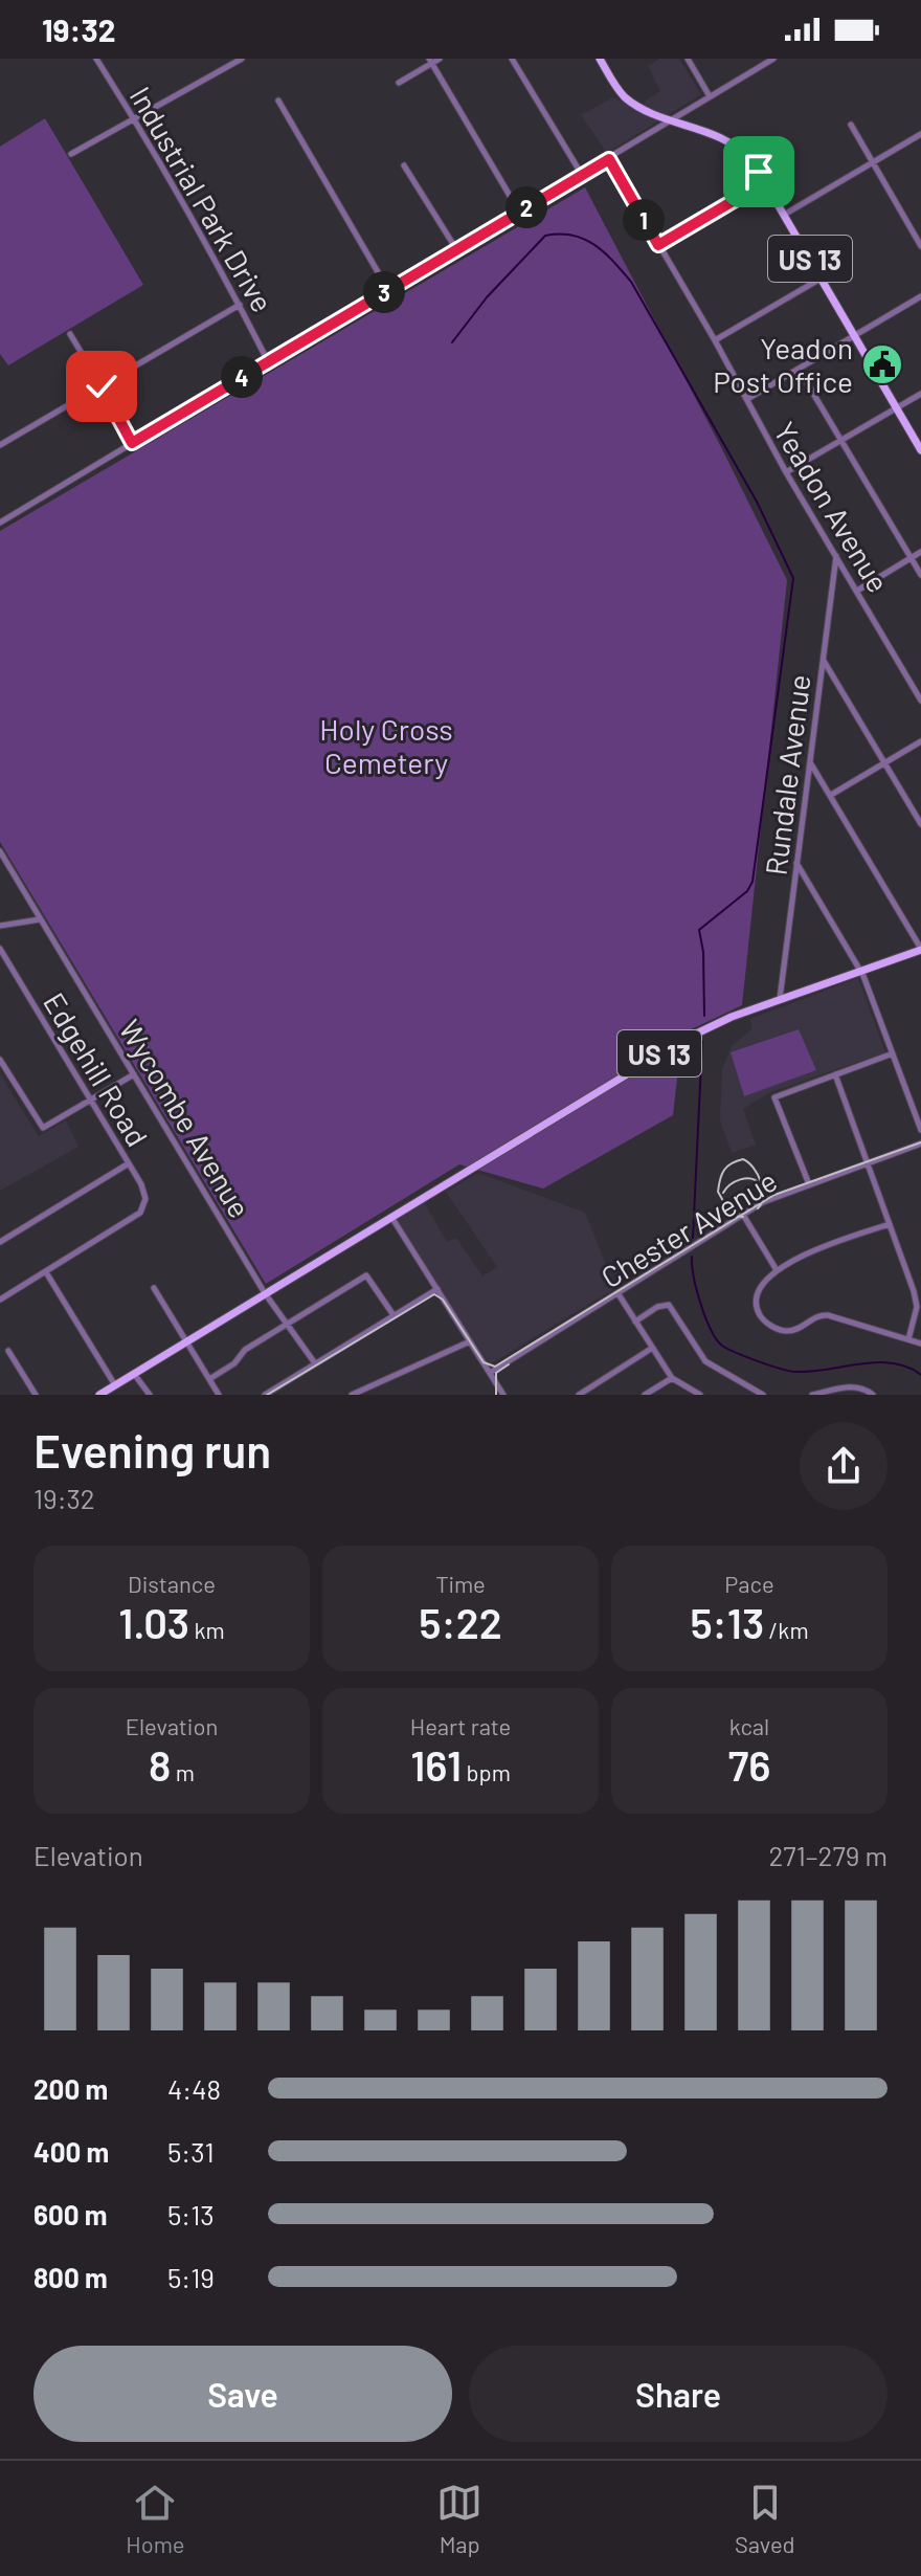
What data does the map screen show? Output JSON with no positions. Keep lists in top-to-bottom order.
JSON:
{
  "streets": {
    "main road": ["US 13"],
    "street": [
      "Industrial Park Drive",
      "Yeadon Avenue",
      "Rundale Avenue",
      "Edgehill Road",
      "Wycombe Avenue",
      "Chester Avenue"
    ]
  },
  "crossings": [
    ["US 13", "Rundale Avenue"],
    ["US 13", "Wycombe Avenue"],
    ["Yeadon Avenue", "Rundale Avenue"]
  ],
  "parks": ["Holy Cross Cemetery"],
  "places": {
    "public building": ["Yeadon Post Office"]
  },
  "page": {
    "status": "19:32",
    "pins": [
      "2",
      "1",
      "3",
      "4"
    ],
    "heading": ["Evening run", "19:32"],
    "stats": [
      ["Distance", "1.03 km"],
      ["Time", "5:22"],
      ["Pace", "5:13 /km"],
      ["Elevation", "8 m"],
      ["Heart rate", "161 bpm"],
      ["kcal", "76"]
    ],
    "chart": ["Elevation", "271–279 m"],
    "list": [
      {
        "name": "200 m",
        "note": "4:48"
      },
      {
        "name": "400 m",
        "note": "5:31"
      },
      {
        "name": "600 m",
        "note": "5:13"
      },
      {
        "name": "800 m",
        "note": "5:19"
      }
    ],
    "buttons": ["Save", "Share"],
    "tabs": ["Home", "Map", "Saved"]
  }
}
